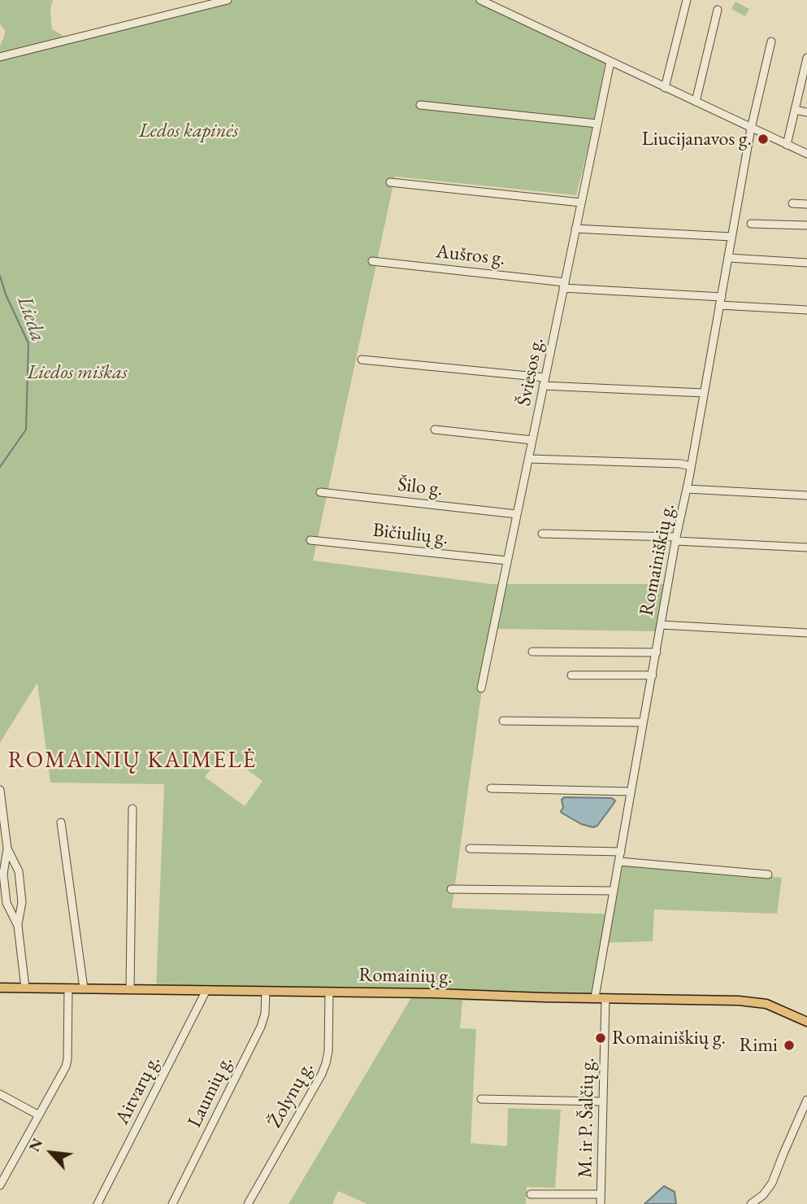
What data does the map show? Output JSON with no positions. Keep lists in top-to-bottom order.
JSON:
{
  "streets": {
    "main road": ["Romainių g."],
    "street": [
      "Aušros g.",
      "Šviesos g.",
      "Šilo g.",
      "Bičiulių g.",
      "Romainiškių g.",
      "Aitvarų g.",
      "Laumių g.",
      "Žolynų g.",
      "M. ir P. Šalčių g."
    ]
  },
  "crossings": [
    ["Aušros g.", "Šviesos g."],
    ["Aušros g.", "Romainiškių g."],
    ["Šviesos g.", "Šilo g."],
    ["Šviesos g.", "Bičiulių g."],
    ["Romainiškių g.", "Romainių g."],
    ["Romainių g.", "Aitvarų g."],
    ["Romainių g.", "Laumių g."],
    ["Romainių g.", "Žolynų g."],
    ["Romainių g.", "M. ir P. Šalčių g."]
  ],
  "districts": ["ROMAINIŲ KAIMELĖ"],
  "water": ["Lieda"],
  "parks": ["Ledos kapinės", "Liedos miškas"],
  "places": ["Liucijanavos g.", "Romainiškių g.", "Rimi"],
  "north": "top left"
}
